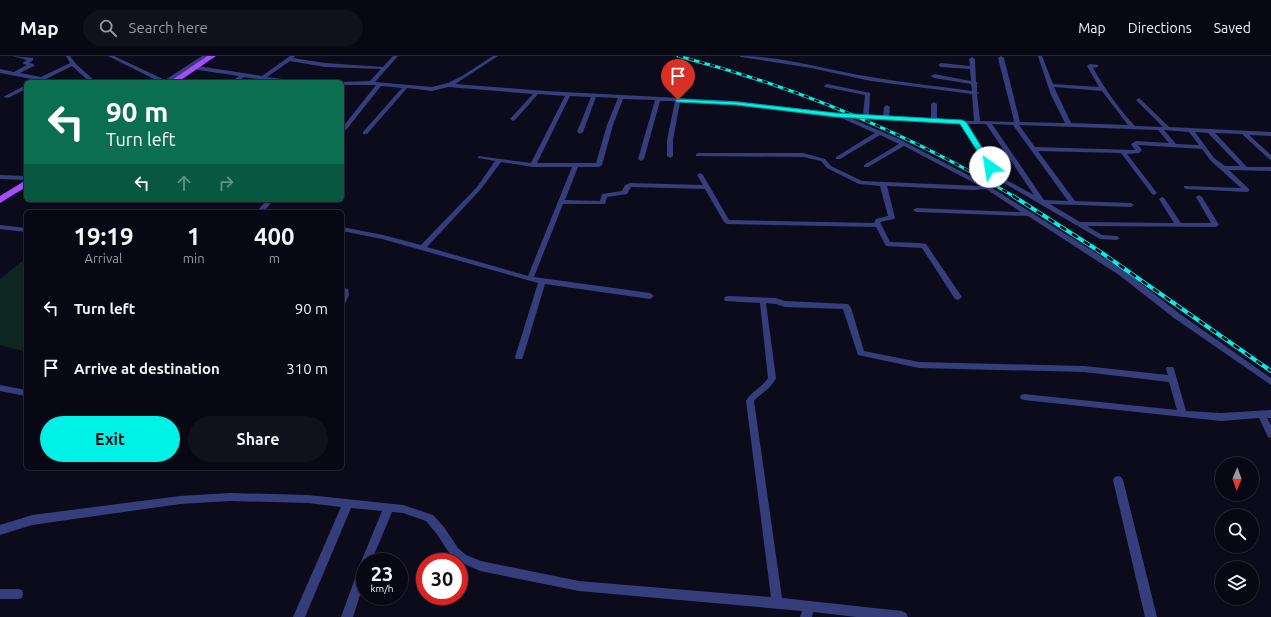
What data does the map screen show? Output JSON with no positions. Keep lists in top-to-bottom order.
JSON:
{
  "north": "bottom",
  "page": {
    "header": "Map",
    "search": "Search here",
    "nav": ["Map", "Directions", "Saved"],
    "turn": ["90 m", "Turn left"],
    "eta": [
      "19:19",
      "Arrival",
      "1",
      "min",
      "400",
      "m"
    ],
    "list": [
      {
        "name": "Turn left",
        "value": "90 m"
      },
      {
        "name": "Arrive at destination",
        "value": "310 m"
      }
    ],
    "buttons": ["Exit", "Share"],
    "speed": "23 km/h",
    "limit": "30"
  }
}
